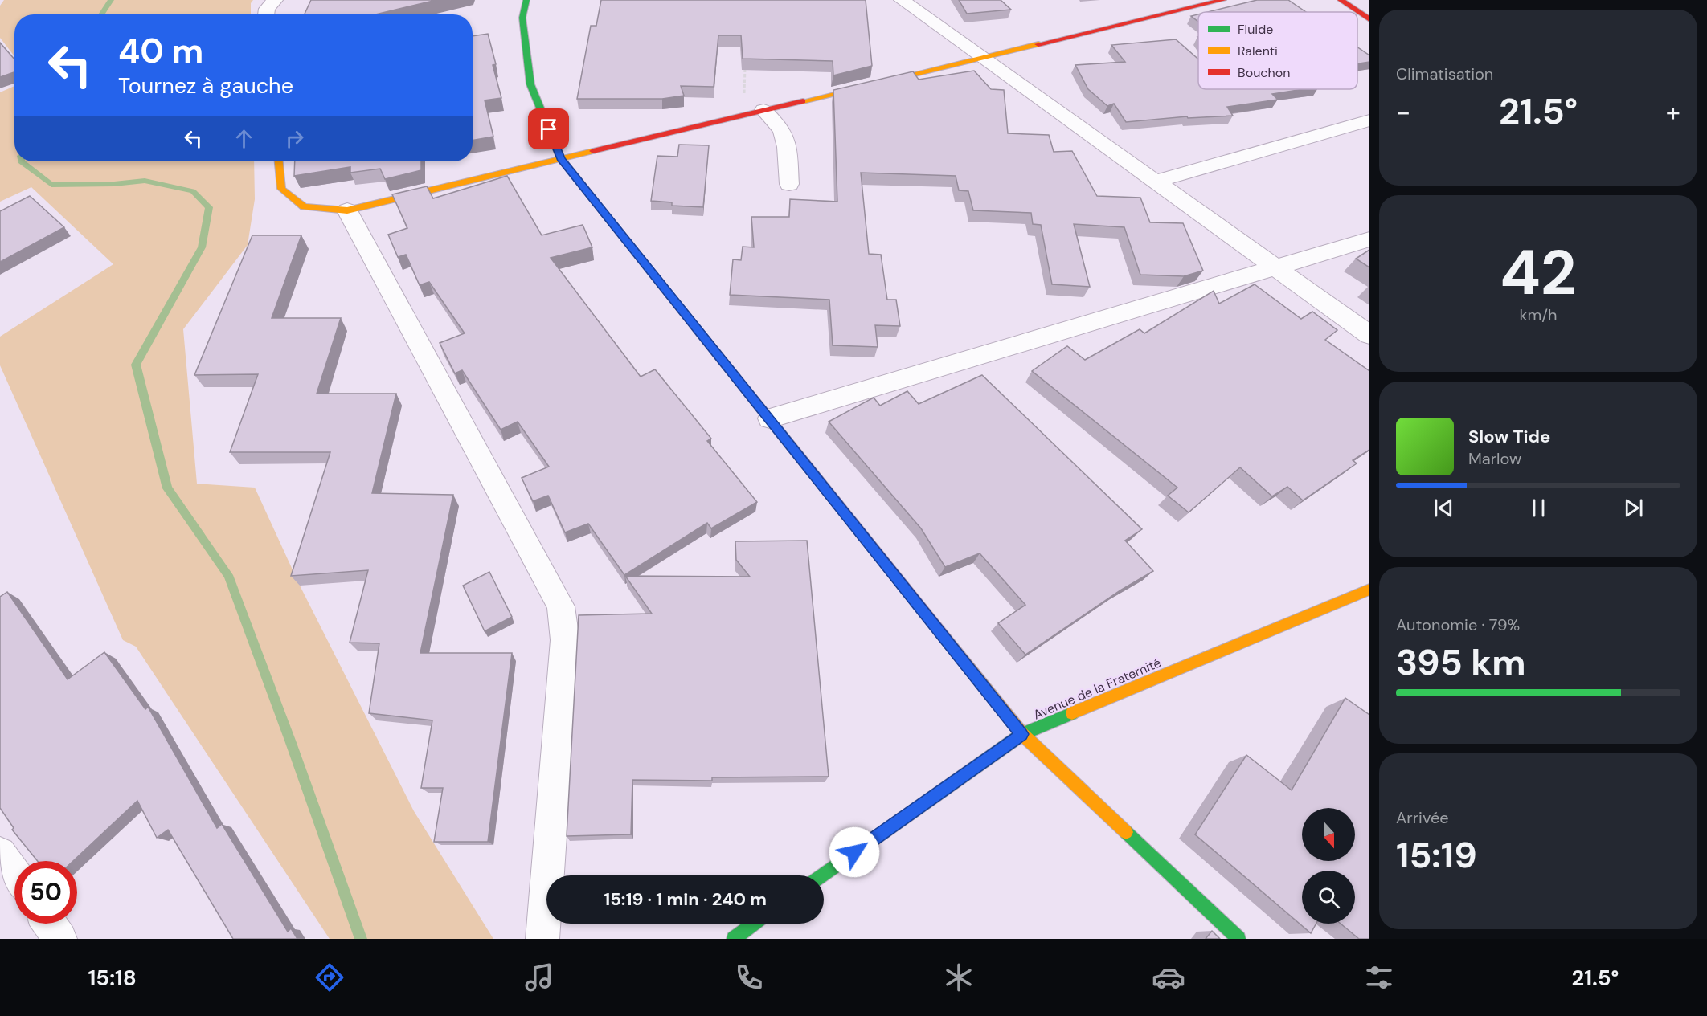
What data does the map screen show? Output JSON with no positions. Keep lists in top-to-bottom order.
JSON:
{
  "streets": {
    "street": ["Avenue de la Fraternité"]
  },
  "legend": ["Fluide", "Ralenti", "Bouchon"],
  "north": "bottom",
  "page": {
    "tile": [
      "Climatisation",
      ["42", "km/h"],
      ["Autonomie · 79%", "395 km"],
      ["Arrivée", "15:19"]
    ],
    "turn": ["40 m", "Tournez à gauche"],
    "heat": ["−", "21.5°", "+"],
    "song": ["Slow Tide", "Marlow"],
    "limit": "50",
    "trip": "15:19 · 1 min · 240 m",
    "tabs": ["15:18", "21.5°"]
  }
}
